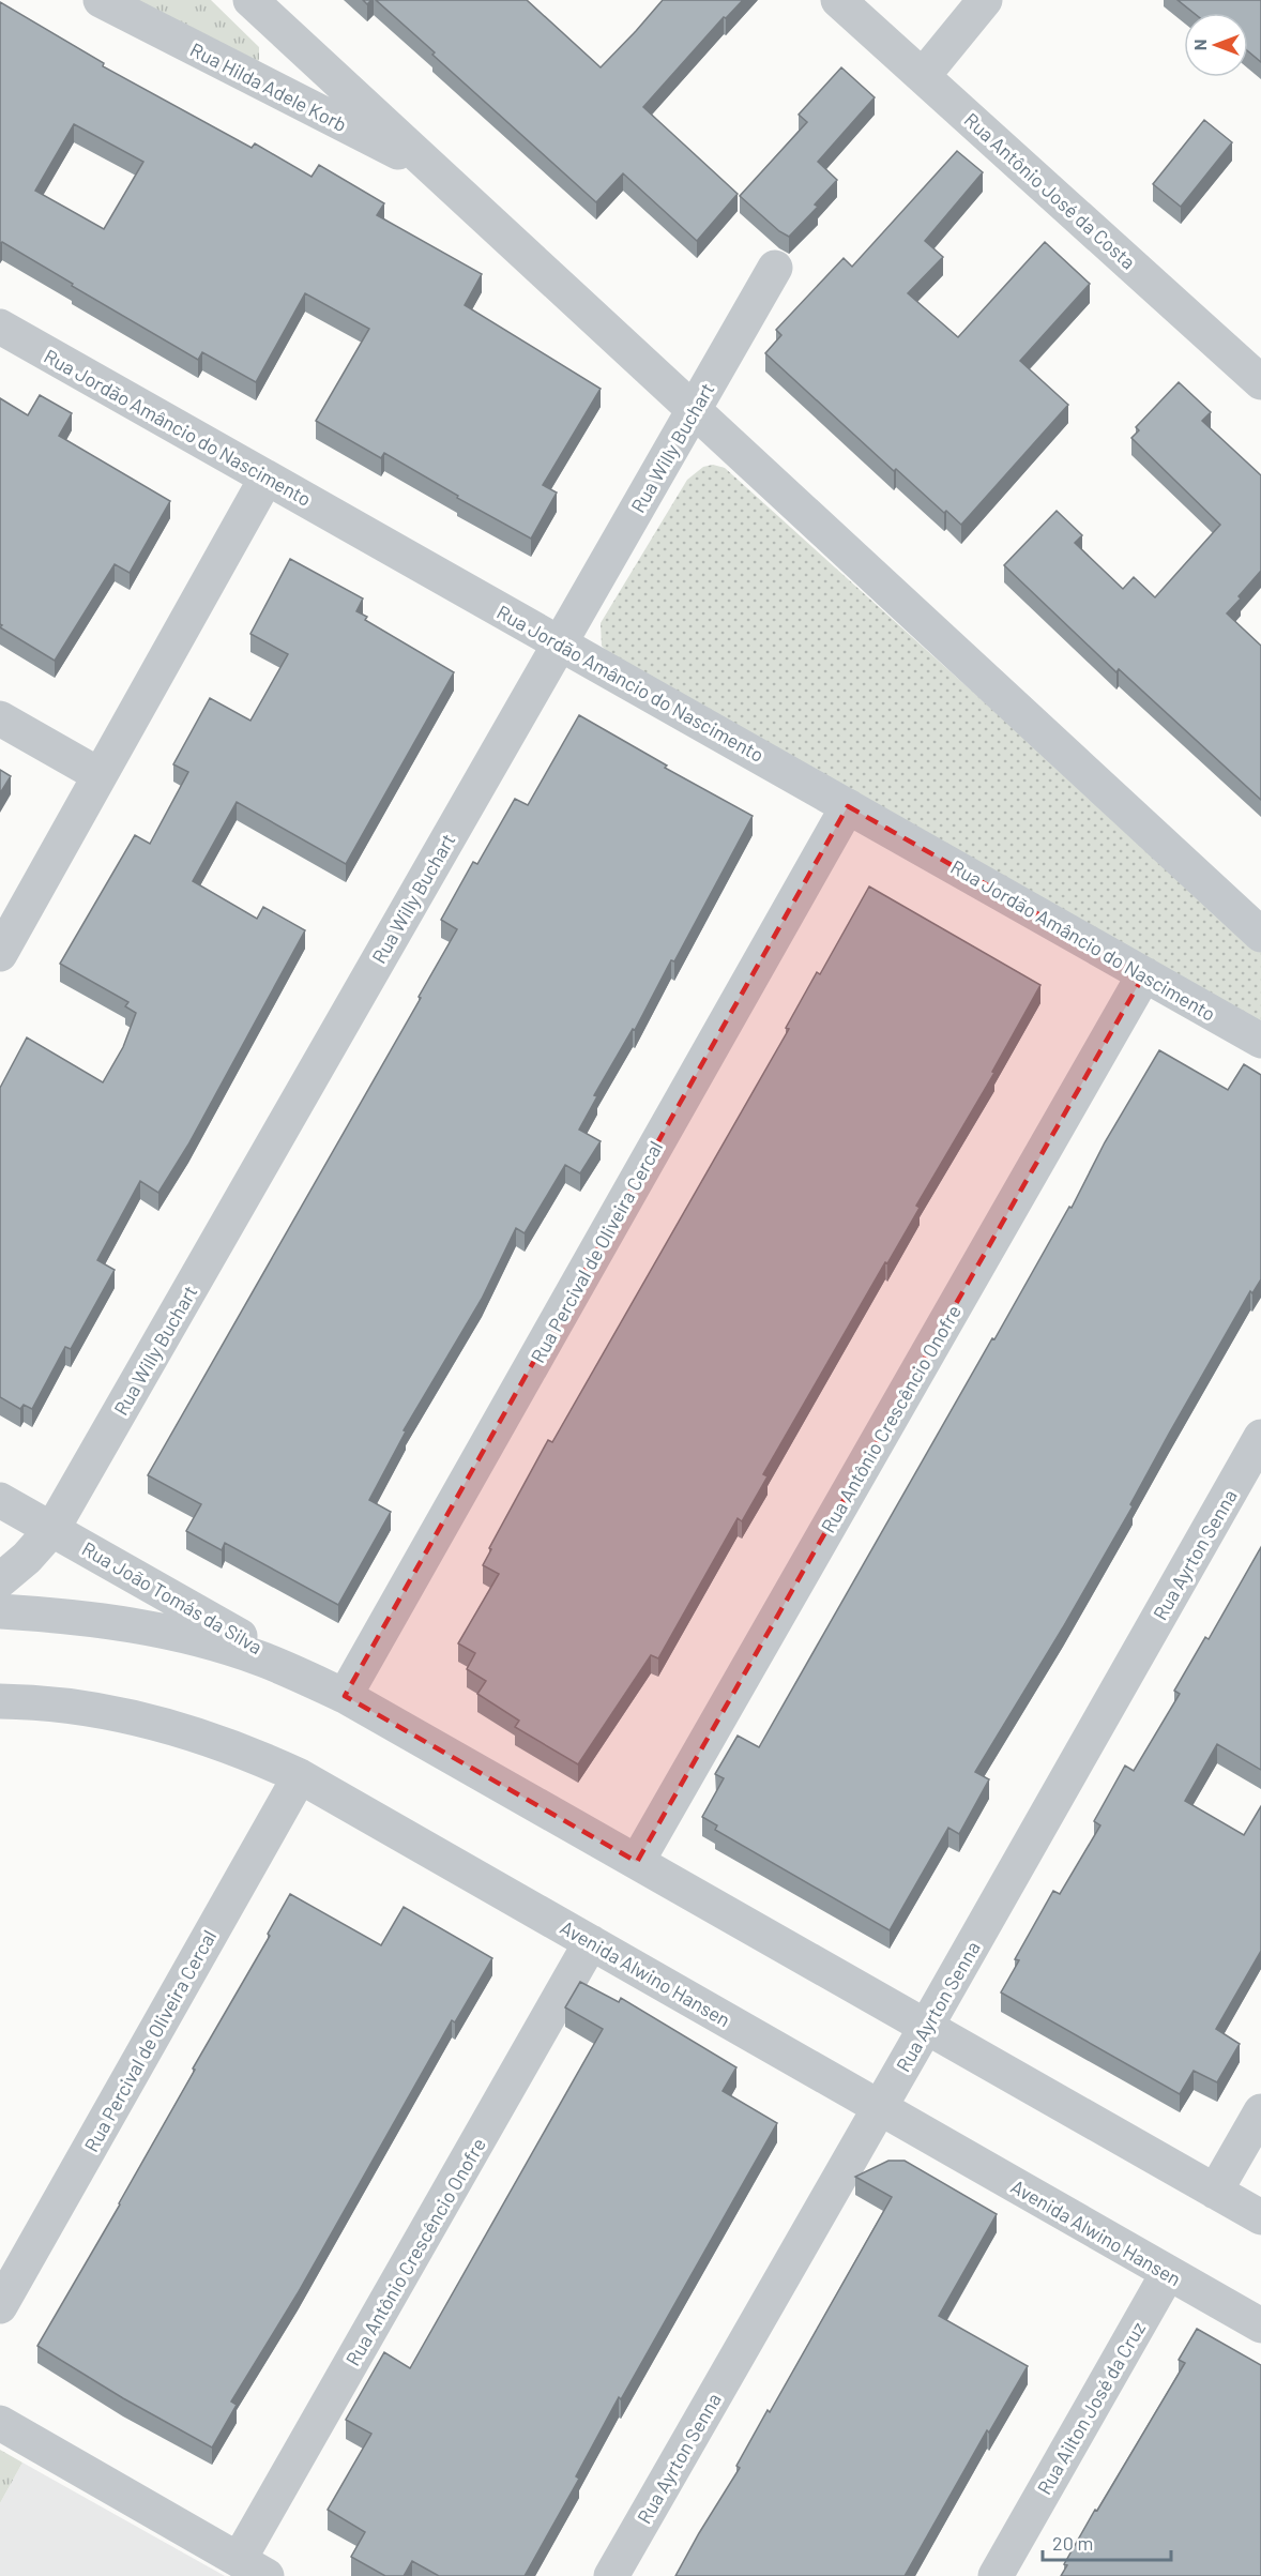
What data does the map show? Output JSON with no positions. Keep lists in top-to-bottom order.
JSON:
{
  "streets": {
    "street": [
      "Rua Hilda Adele Korb",
      "Rua Antônio José da Costa",
      "Rua Jordão Amâncio do Nascimento",
      "Rua Willy Buchart",
      "Rua Percival de Oliveira Cercal",
      "Rua Antônio Crescêncio Onofre",
      "Rua Ayrton Senna",
      "Rua João Tomás da Silva",
      "Avenida Alwino Hansen",
      "Rua Ailton José da Cruz"
    ]
  },
  "crossings": [
    ["Rua Jordão Amâncio do Nascimento", "Rua Willy Buchart"],
    ["Rua Jordão Amâncio do Nascimento", "Rua Percival de Oliveira Cercal"],
    ["Rua Jordão Amâncio do Nascimento", "Rua Antônio Crescêncio Onofre"],
    ["Rua Willy Buchart", "Rua João Tomás da Silva"],
    ["Rua Percival de Oliveira Cercal", "Rua João Tomás da Silva"],
    ["Rua Percival de Oliveira Cercal", "Avenida Alwino Hansen"],
    ["Rua Antônio Crescêncio Onofre", "Avenida Alwino Hansen"],
    ["Rua Ayrton Senna", "Avenida Alwino Hansen"],
    ["Avenida Alwino Hansen", "Rua Ailton José da Cruz"]
  ],
  "scale_bar": "20 m",
  "north": "left"
}
